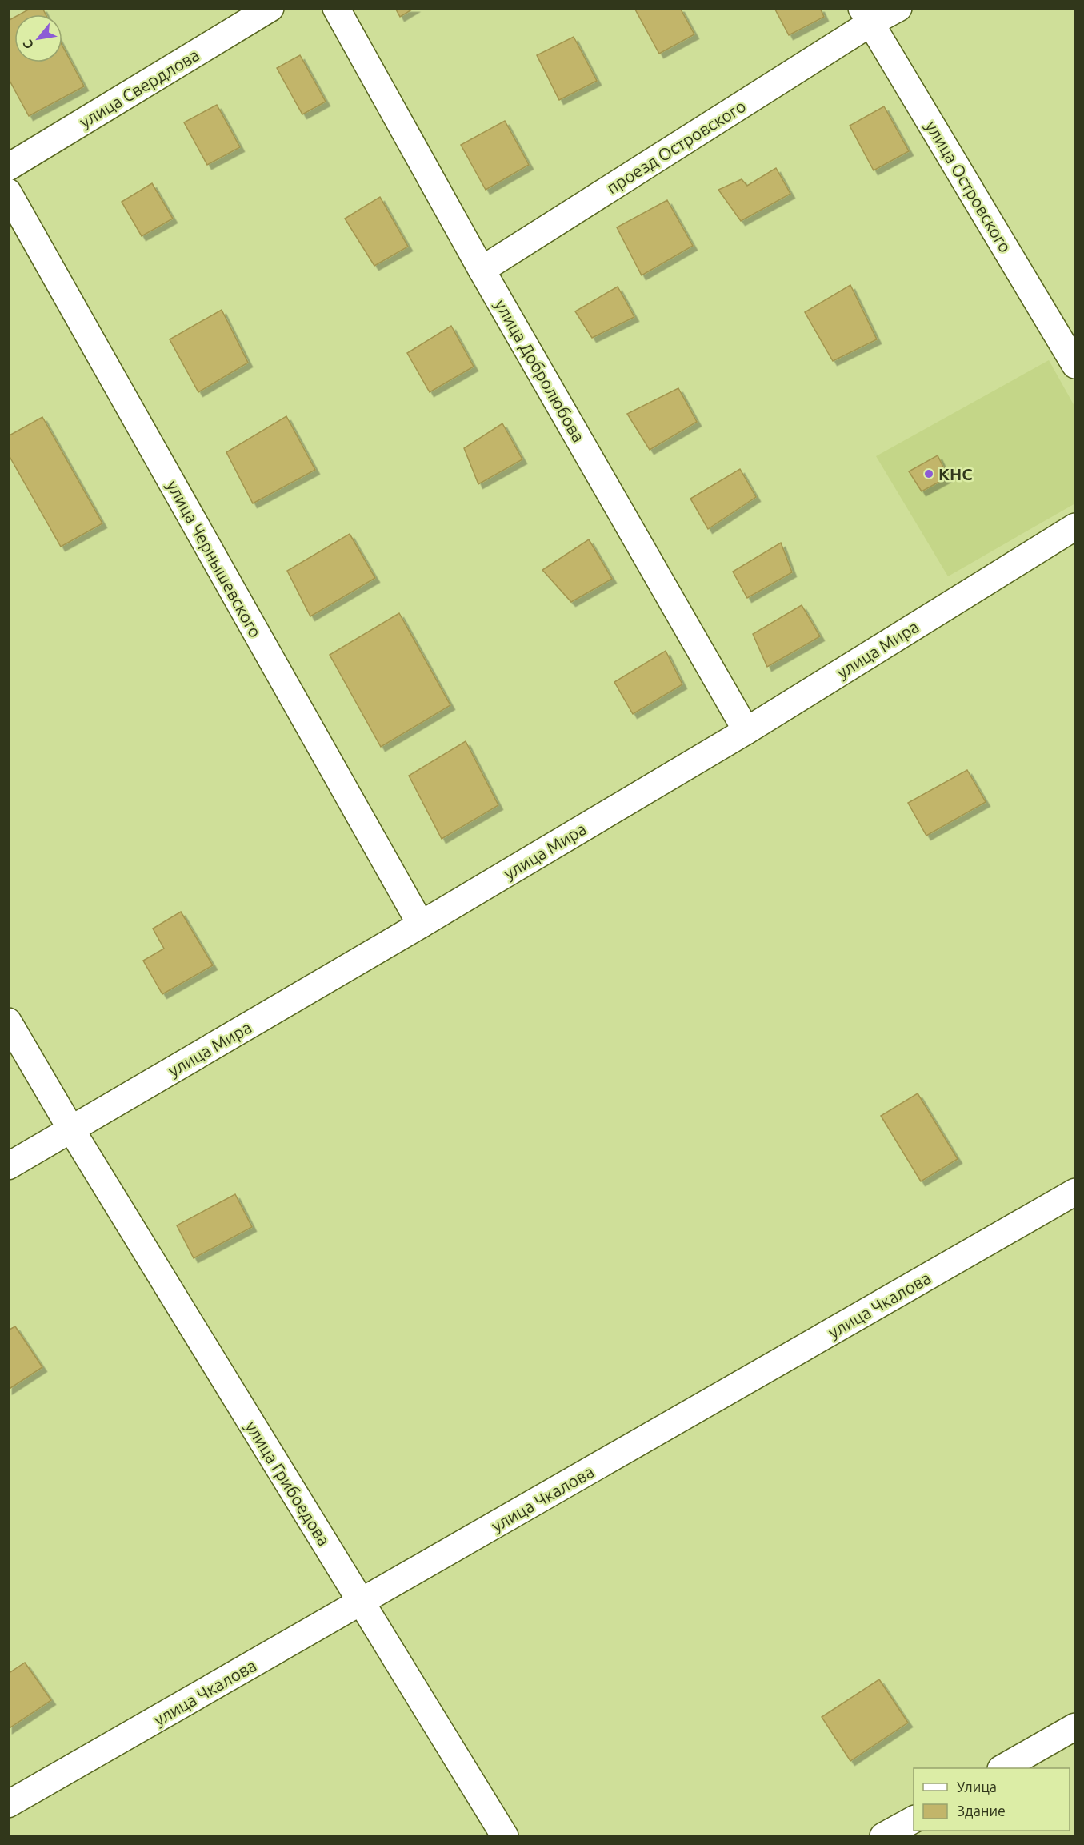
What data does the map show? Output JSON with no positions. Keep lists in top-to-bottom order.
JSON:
{
  "streets": {
    "street": [
      "улица Свердлова",
      "проезд Островского",
      "улица Островского",
      "улица Добролюбова",
      "улица Чернышевского",
      "улица Мира",
      "улица Чкалова",
      "улица Грибоедова"
    ]
  },
  "crossings": [
    ["проезд Островского", "улица Островского"],
    ["проезд Островского", "улица Добролюбова"],
    ["улица Добролюбова", "улица Мира"],
    ["улица Чернышевского", "улица Мира"],
    ["улица Мира", "улица Грибоедова"],
    ["улица Чкалова", "улица Грибоедова"]
  ],
  "places": ["КНС"],
  "legend": ["Улица", "Здание"],
  "north": "bottom left"
}
